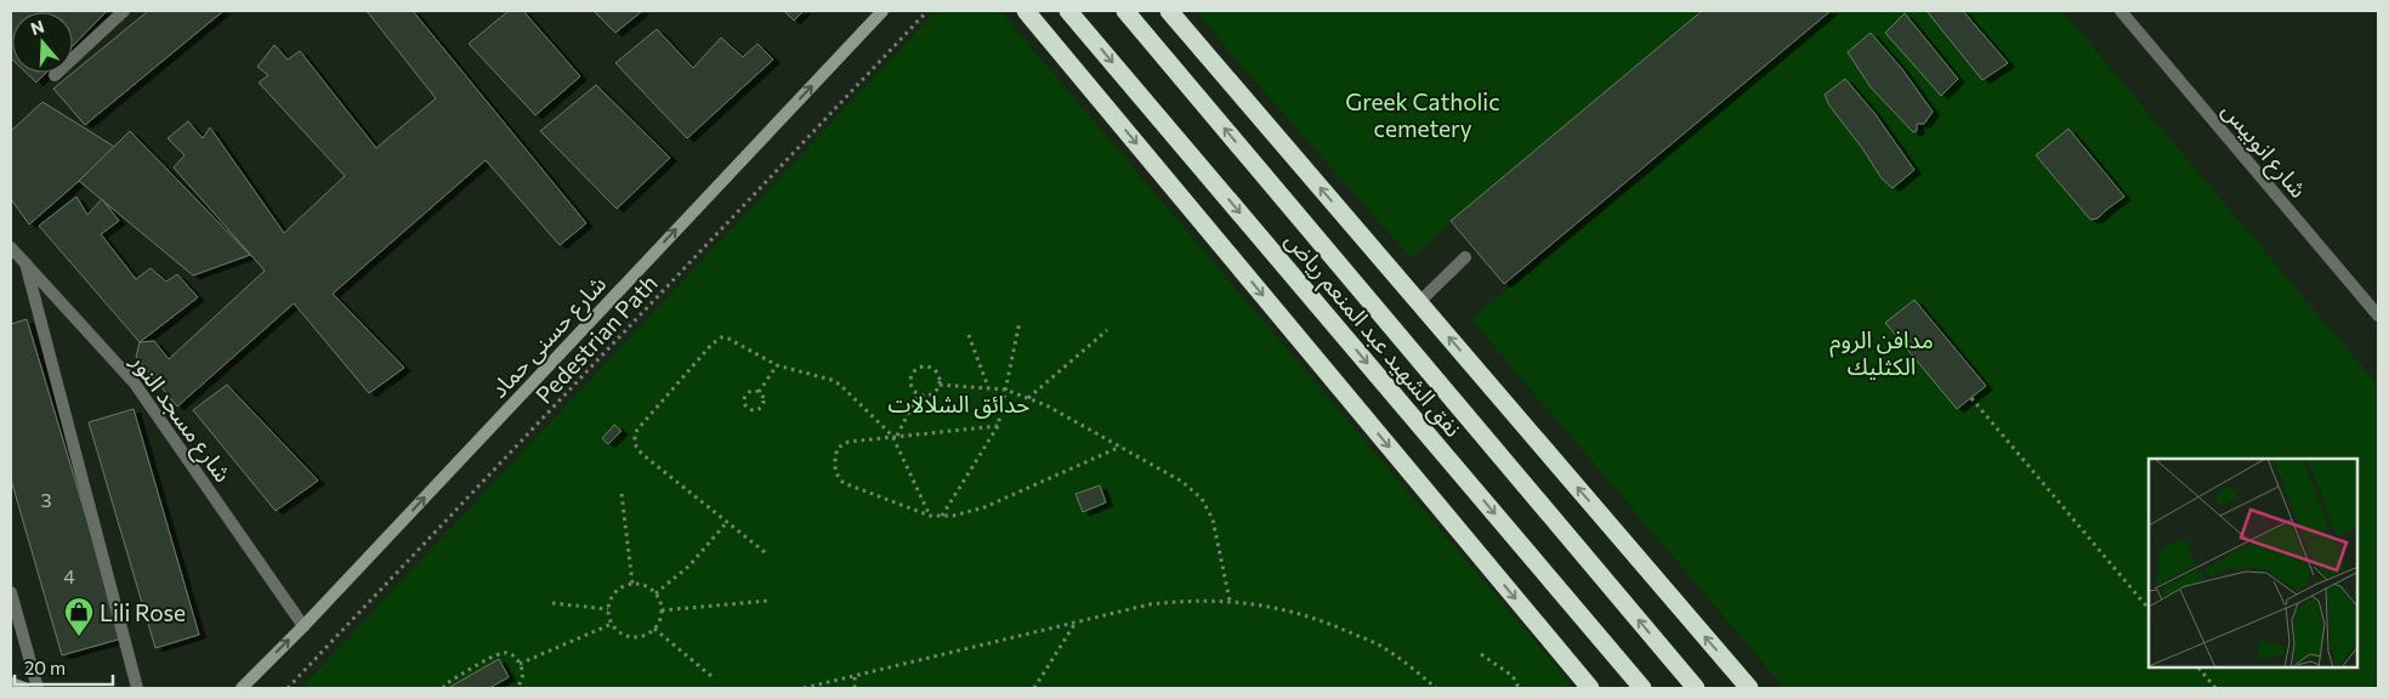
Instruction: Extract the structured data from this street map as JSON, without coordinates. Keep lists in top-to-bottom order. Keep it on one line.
{"streets":{"highway":["نفق الشهيد عبد المنعم رياض"],"main road":["شارع حسنى حماد"],"street":["شارع انوبيس","شارع مسجد النور"],"path":["Pedestrian Path"]},"crossings":[["شارع حسنى حماد","شارع مسجد النور"]],"one_way":["شارع حسنى حماد"],"parks":["Greek Catholic cemetery","مدافن الروم الكثليك","حدائق الشلالات"],"places":{"shop":["Lili Rose"]},"house_numbers":["3","4"],"scale_bar":"20 m","north":"top"}
